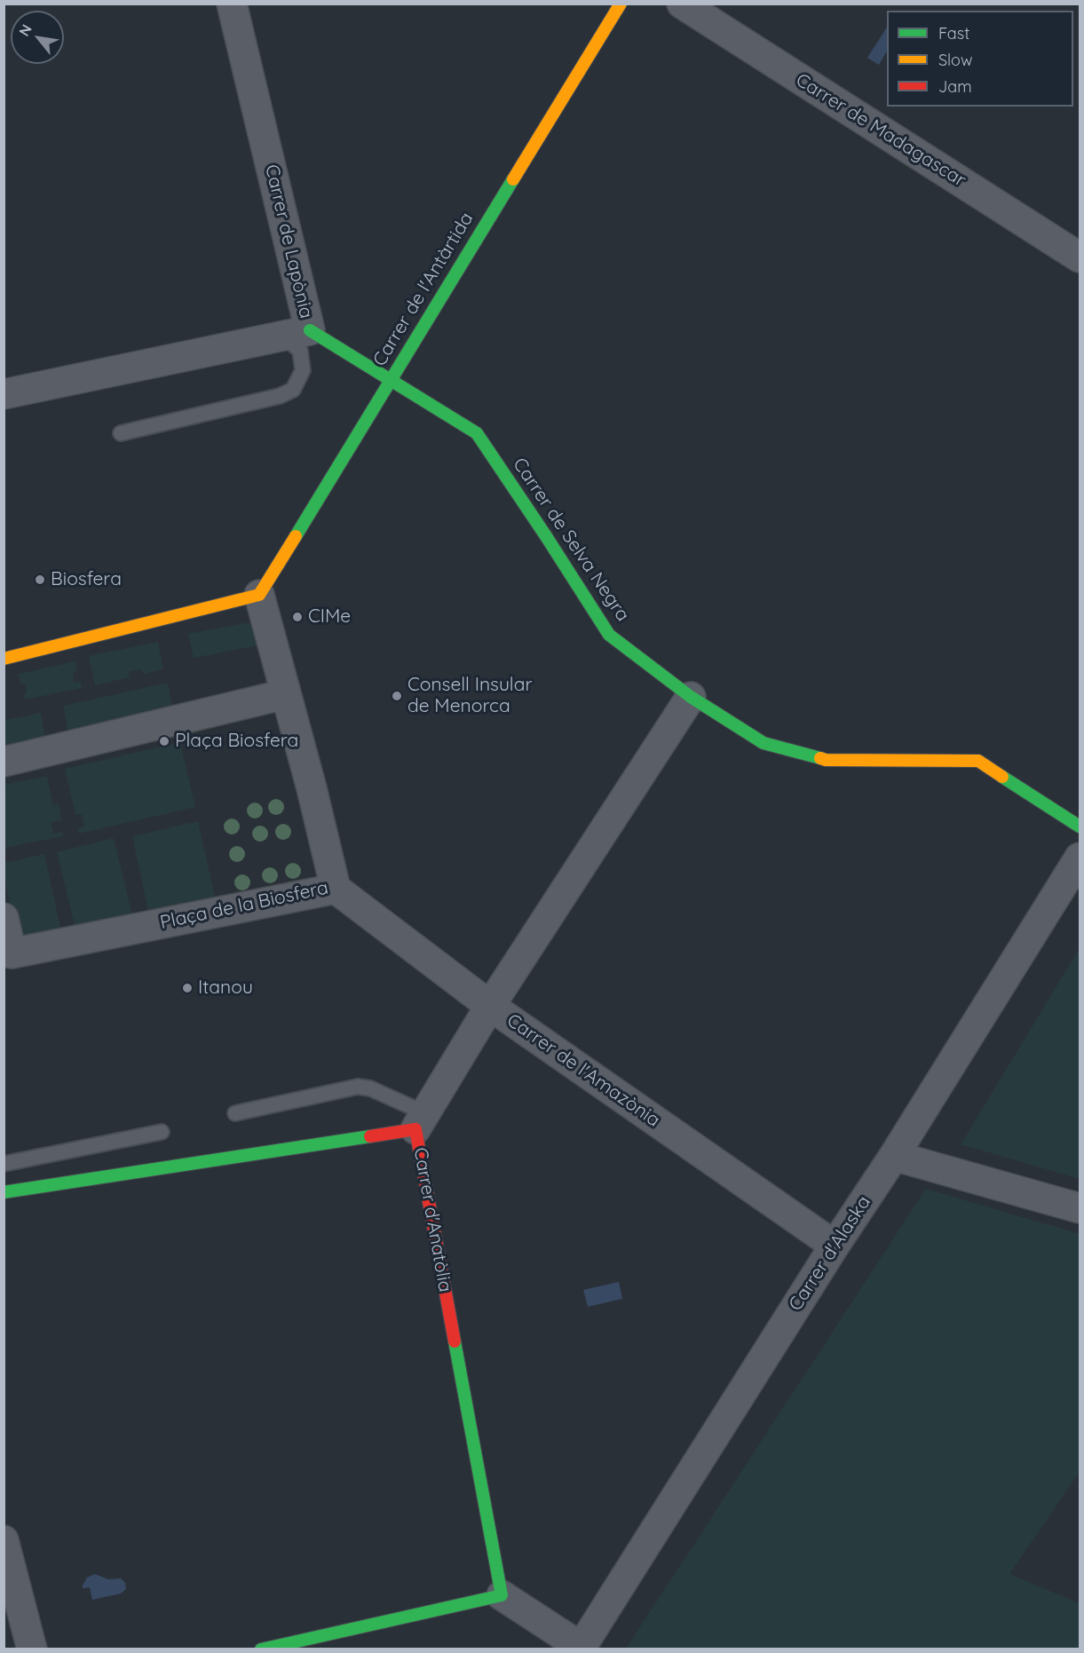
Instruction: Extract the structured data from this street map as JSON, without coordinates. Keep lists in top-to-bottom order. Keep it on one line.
{"streets":{"street":["Carrer de Madagascar","Carrer de Lapònia","Carrer de l'Antàrtida","Carrer de Selva Negra","Plaça de la Biosfera","Carrer de l'Amazònia","Carrer d'Anatòlia","Carrer d'Alaska"]},"crossings":[["Carrer de Lapònia","Carrer de Selva Negra"],["Carrer de l'Antàrtida","Carrer de Selva Negra"],["Carrer de l'Antàrtida","Plaça de la Biosfera"],["Plaça de la Biosfera","Carrer de l'Amazònia"],["Carrer de l'Amazònia","Carrer d'Alaska"]],"places":["Biosfera","CIMe","Consell Insular de Menorca","Plaça Biosfera","Itanou"],"legend":["Fast","Slow","Jam"],"north":"top left"}
